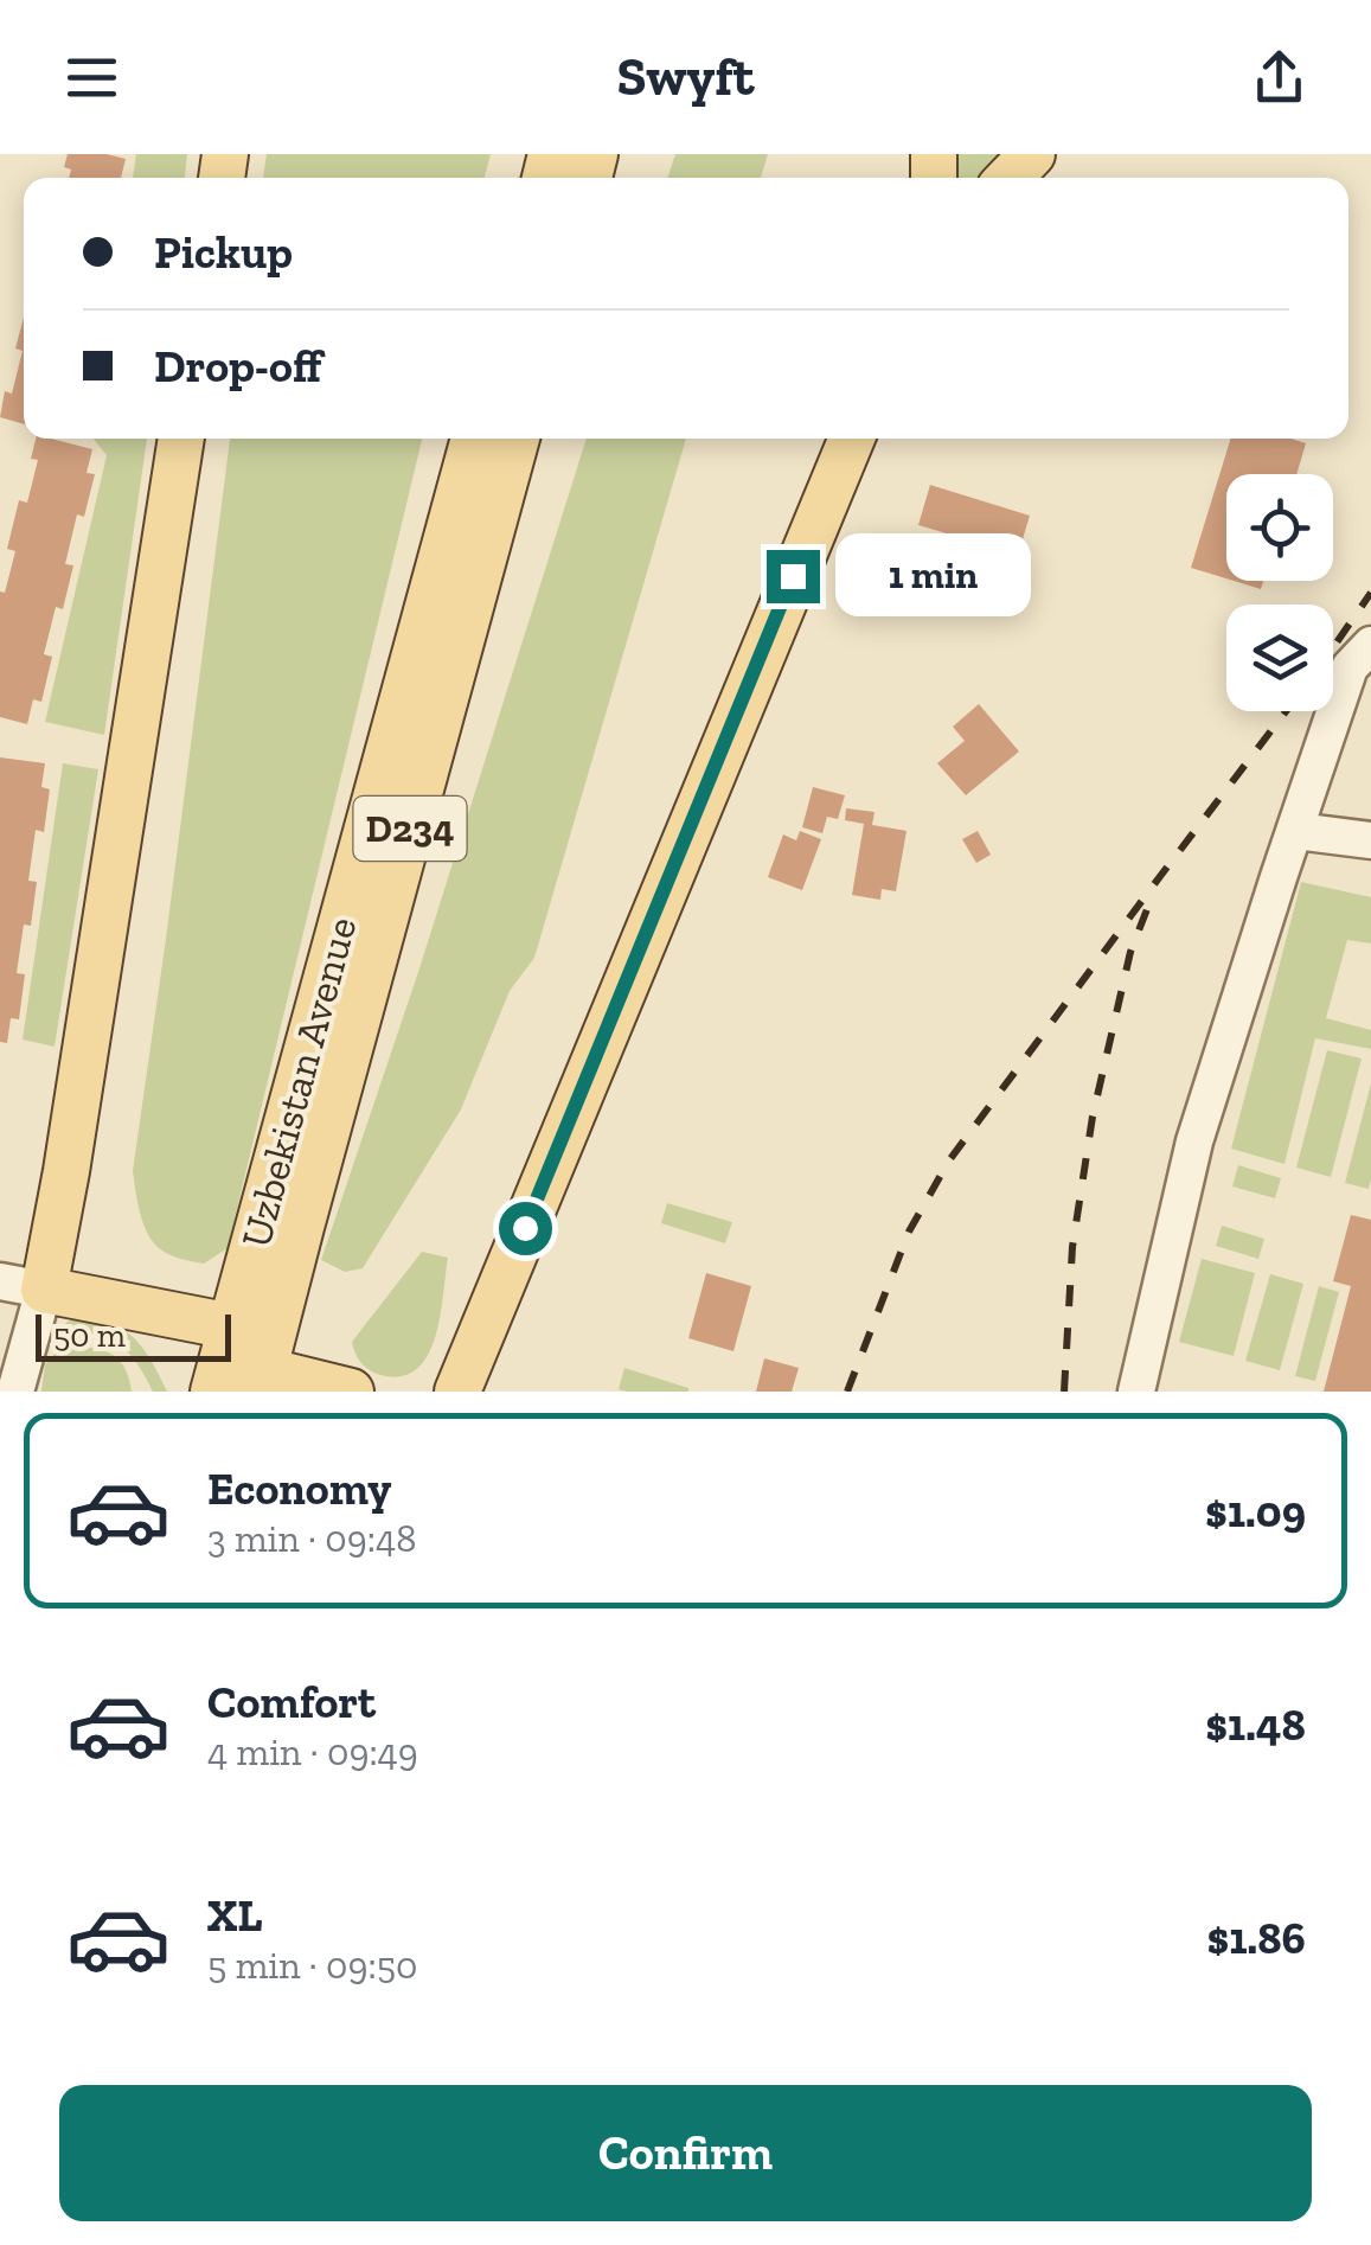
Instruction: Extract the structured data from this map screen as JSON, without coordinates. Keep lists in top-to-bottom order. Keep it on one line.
{"streets":{"main road":["D234","Uzbekistan Avenue"]},"scale_bar":"50 m","page":{"header":"Swyft","banner":["Pickup","Drop-off"],"bubble":"1 min","scale":"50 m","list":[{"name":"Economy","note":"3 min · 09:48","value":"$1.09"},{"name":"Comfort","note":"4 min · 09:49","value":"$1.48"},{"name":"XL","note":"5 min · 09:50","value":"$1.86"}],"buttons":"Confirm"}}
